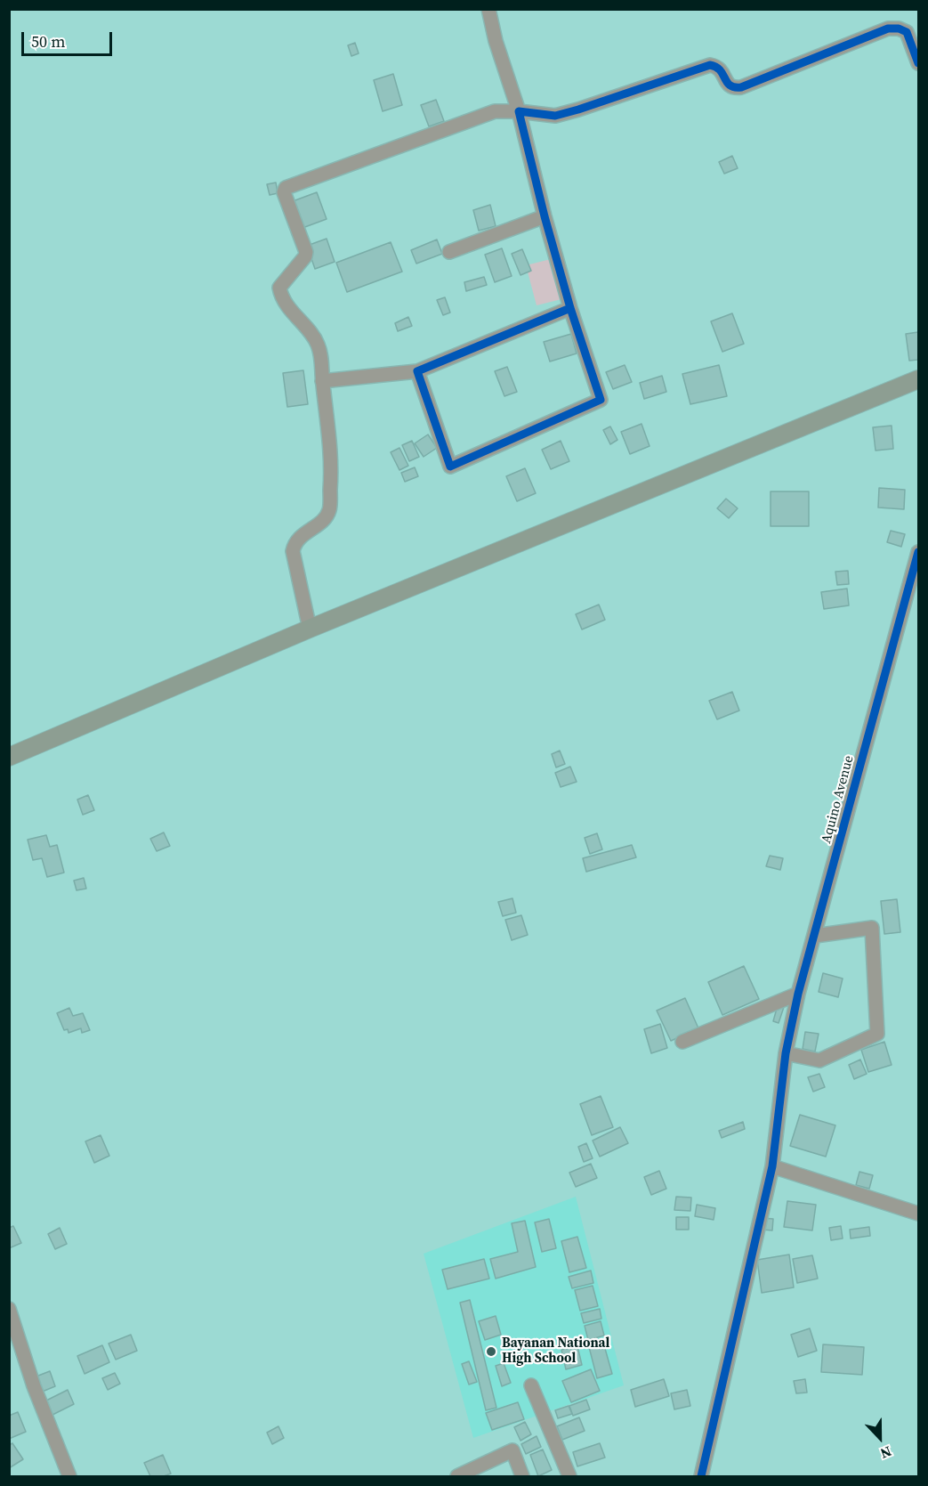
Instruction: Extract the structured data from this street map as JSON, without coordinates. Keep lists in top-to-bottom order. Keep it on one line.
{"streets":{"street":["Aquino Avenue"]},"places":["Bayanan National High School"],"scale_bar":"50 m","north":"bottom"}
